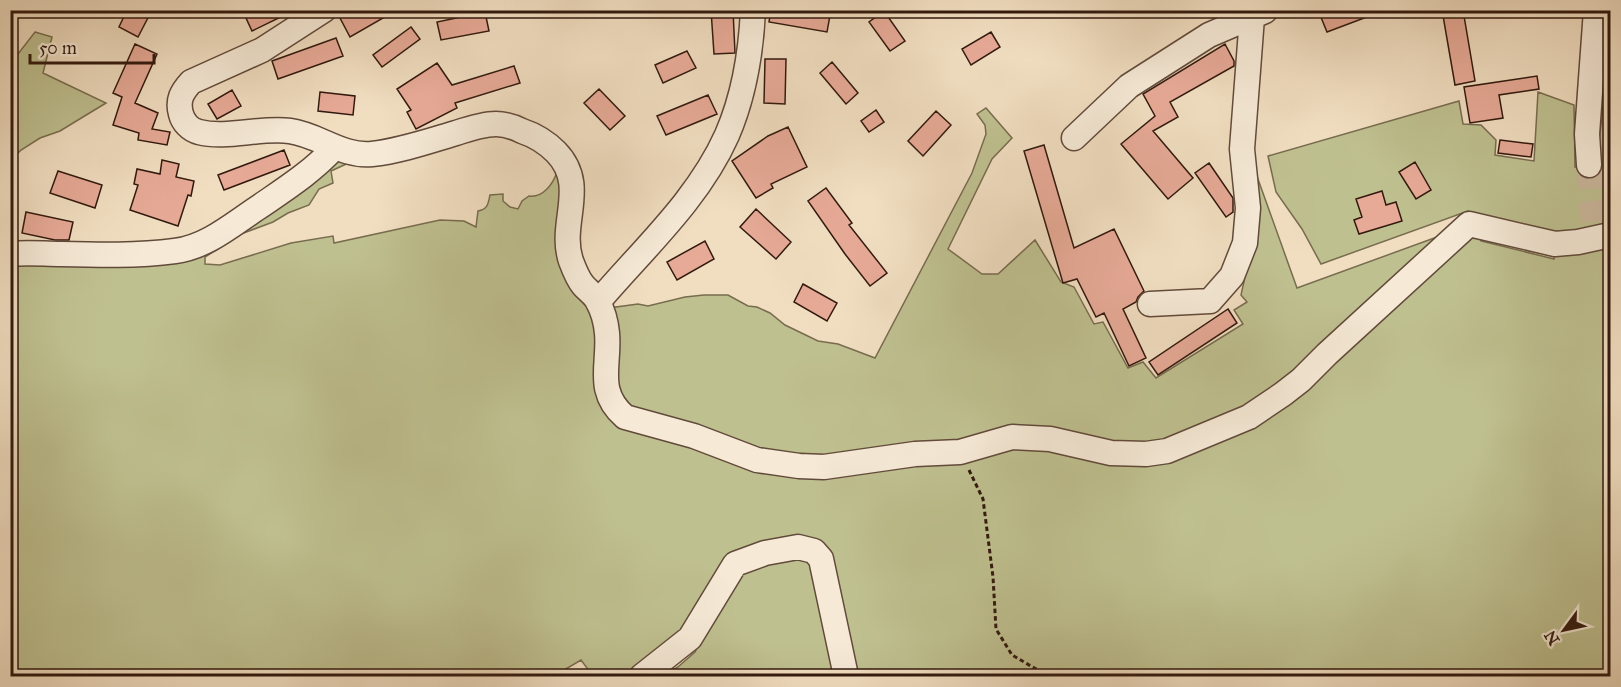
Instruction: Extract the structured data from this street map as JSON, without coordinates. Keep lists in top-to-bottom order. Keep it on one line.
{"scale_bar":"50 m","north":"bottom left"}
